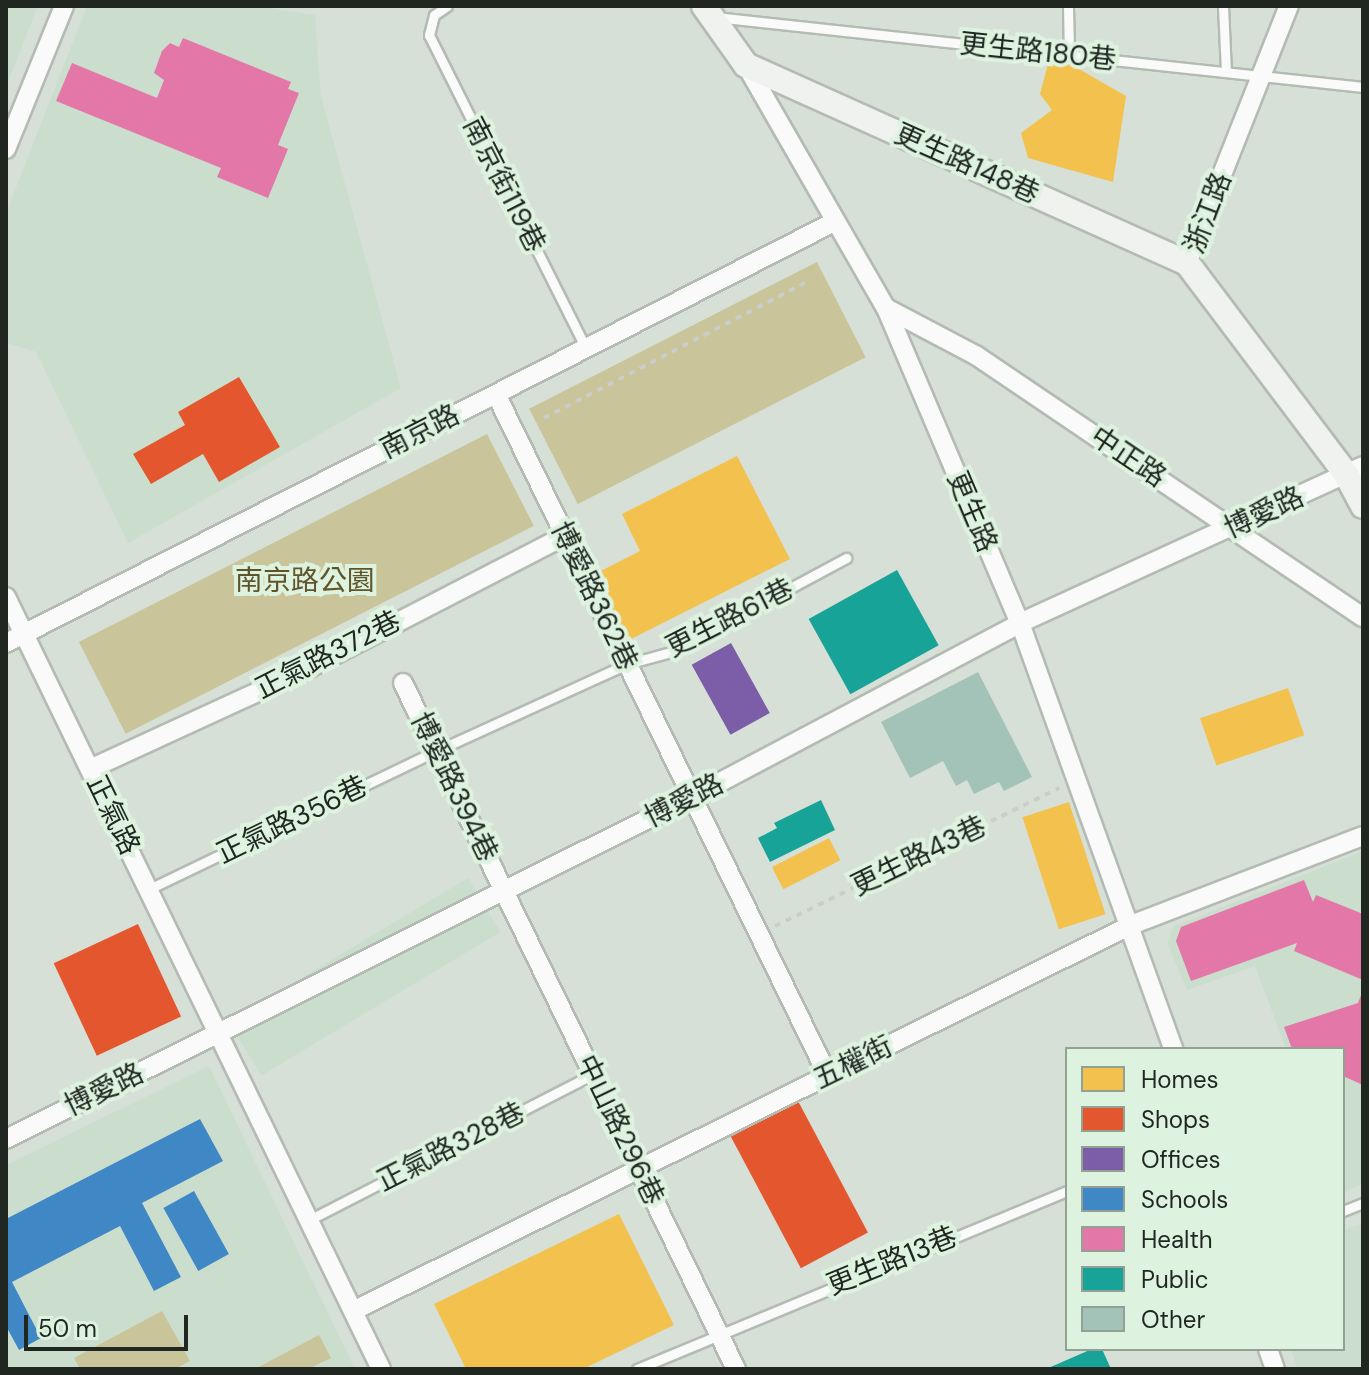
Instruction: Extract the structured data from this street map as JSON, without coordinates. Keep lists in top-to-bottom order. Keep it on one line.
{"streets":{"street":["更生路148巷","浙江路","南京路","中正路","更生路","博愛路","博愛路362巷","正氣路372巷","博愛路394巷","正氣路","五權街","中山路296巷"],"lane":["更生路180巷","南京街119巷","更生路61巷","正氣路356巷","正氣路328巷","更生路13巷"],"path":["更生路43巷"]},"crossings":[["更生路180巷","浙江路"],["更生路180巷","更生路"],["更生路148巷","浙江路"],["更生路148巷","更生路"],["南京街119巷","南京路"],["浙江路","博愛路"],["南京路","更生路"],["南京路","博愛路362巷"],["南京路","正氣路"],["中正路","更生路"],["中正路","博愛路"],["更生路","博愛路"],["更生路","更生路43巷"],["更生路","五權街"],["博愛路","博愛路362巷"],["博愛路","博愛路394巷"],["博愛路","正氣路"],["博愛路","中山路296巷"],["博愛路362巷","更生路61巷"],["博愛路362巷","正氣路372巷"],["博愛路362巷","更生路43巷"],["博愛路362巷","五權街"],["更生路61巷","博愛路394巷"],["更生路61巷","正氣路356巷"],["正氣路372巷","正氣路"],["博愛路394巷","正氣路356巷"],["博愛路394巷","中山路296巷"],["正氣路","正氣路356巷"],["正氣路","五權街"],["正氣路","正氣路328巷"],["五權街","中山路296巷"],["中山路296巷","正氣路328巷"],["中山路296巷","更生路13巷"]],"parks":["南京路公園"],"legend":["Homes","Shops","Offices","Schools","Health","Public","Other"],"scale_bar":"50 m"}
